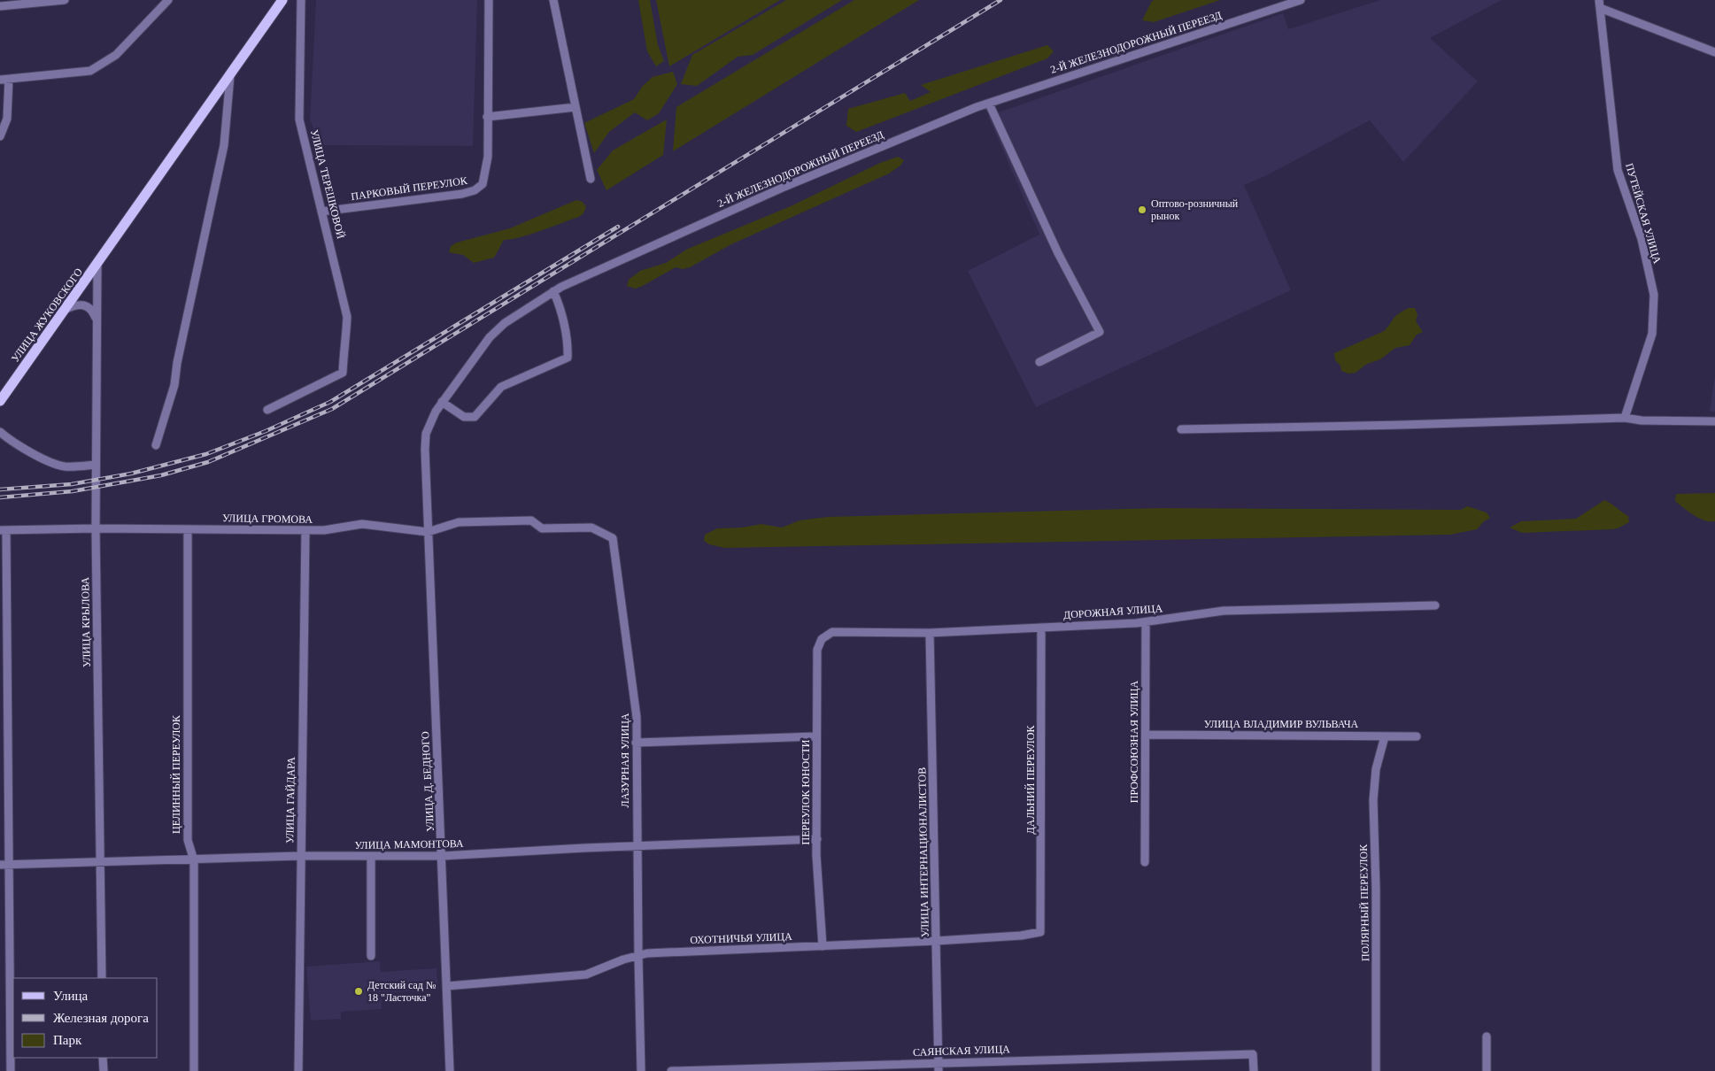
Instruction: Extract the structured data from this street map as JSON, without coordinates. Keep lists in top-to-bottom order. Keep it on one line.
{"streets":{"main road":["УЛИЦА ЖУКОВСКОГО"],"street":["2-Й ЖЕЛЕЗНОДОРОЖНЫЙ ПЕРЕЕЗД","УЛИЦА ТЕРЕШКОВОЙ","ПАРКОВЫЙ ПЕРЕУЛОК","ПУТЕЙСКАЯ УЛИЦА","УЛИЦА ГРОМОВА","ДОРОЖНАЯ УЛИЦА","УЛИЦА КРЫЛОВА","УЛИЦА ВЛАДИМИР ВУЛЬВАЧА","ПРОФСОЮЗНАЯ УЛИЦА","ЛАЗУРНАЯ УЛИЦА","ЦЕЛИННЫЙ ПЕРЕУЛОК","ДАЛЬНИЙ ПЕРЕУЛОК","УЛИЦА Д. БЕДНОГО","ПЕРЕУЛОК ЮНОСТИ","УЛИЦА ГАЙДАРА","УЛИЦА МАМОНТОВА","УЛИЦА ИНТЕРНАЦИОНАЛИСТОВ","ПОЛЯРНЫЙ ПЕРЕУЛОК","ОХОТНИЧЬЯ УЛИЦА","САЯНСКАЯ УЛИЦА"]},"crossings":[["2-Й ЖЕЛЕЗНОДОРОЖНЫЙ ПЕРЕЕЗД","УЛИЦА Д. БЕДНОГО"],["УЛИЦА ТЕРЕШКОВОЙ","ПАРКОВЫЙ ПЕРЕУЛОК"],["УЛИЦА ЖУКОВСКОГО","УЛИЦА КРЫЛОВА"],["УЛИЦА ГРОМОВА","УЛИЦА КРЫЛОВА"],["УЛИЦА ГРОМОВА","ЛАЗУРНАЯ УЛИЦА"],["УЛИЦА ГРОМОВА","ЦЕЛИННЫЙ ПЕРЕУЛОК"],["УЛИЦА ГРОМОВА","УЛИЦА Д. БЕДНОГО"],["УЛИЦА ГРОМОВА","УЛИЦА ГАЙДАРА"],["ДОРОЖНАЯ УЛИЦА","ПРОФСОЮЗНАЯ УЛИЦА"],["ДОРОЖНАЯ УЛИЦА","ДАЛЬНИЙ ПЕРЕУЛОК"],["ДОРОЖНАЯ УЛИЦА","ПЕРЕУЛОК ЮНОСТИ"],["ДОРОЖНАЯ УЛИЦА","УЛИЦА ИНТЕРНАЦИОНАЛИСТОВ"],["УЛИЦА КРЫЛОВА","УЛИЦА МАМОНТОВА"],["УЛИЦА ВЛАДИМИР ВУЛЬВАЧА","ПРОФСОЮЗНАЯ УЛИЦА"],["УЛИЦА ВЛАДИМИР ВУЛЬВАЧА","ПОЛЯРНЫЙ ПЕРЕУЛОК"],["ЛАЗУРНАЯ УЛИЦА","УЛИЦА МАМОНТОВА"],["ЛАЗУРНАЯ УЛИЦА","ОХОТНИЧЬЯ УЛИЦА"],["ЦЕЛИННЫЙ ПЕРЕУЛОК","УЛИЦА МАМОНТОВА"],["ДАЛЬНИЙ ПЕРЕУЛОК","ОХОТНИЧЬЯ УЛИЦА"],["УЛИЦА Д. БЕДНОГО","УЛИЦА МАМОНТОВА"],["УЛИЦА Д. БЕДНОГО","ОХОТНИЧЬЯ УЛИЦА"],["ПЕРЕУЛОК ЮНОСТИ","УЛИЦА МАМОНТОВА"],["ПЕРЕУЛОК ЮНОСТИ","ОХОТНИЧЬЯ УЛИЦА"],["УЛИЦА ГАЙДАРА","УЛИЦА МАМОНТОВА"],["УЛИЦА ИНТЕРНАЦИОНАЛИСТОВ","ОХОТНИЧЬЯ УЛИЦА"],["УЛИЦА ИНТЕРНАЦИОНАЛИСТОВ","САЯНСКАЯ УЛИЦА"]],"places":["Оптово-розничный рынок","Детский сад № 18 \"Ласточка\""],"legend":["Улица","Железная дорога","Парк"]}
